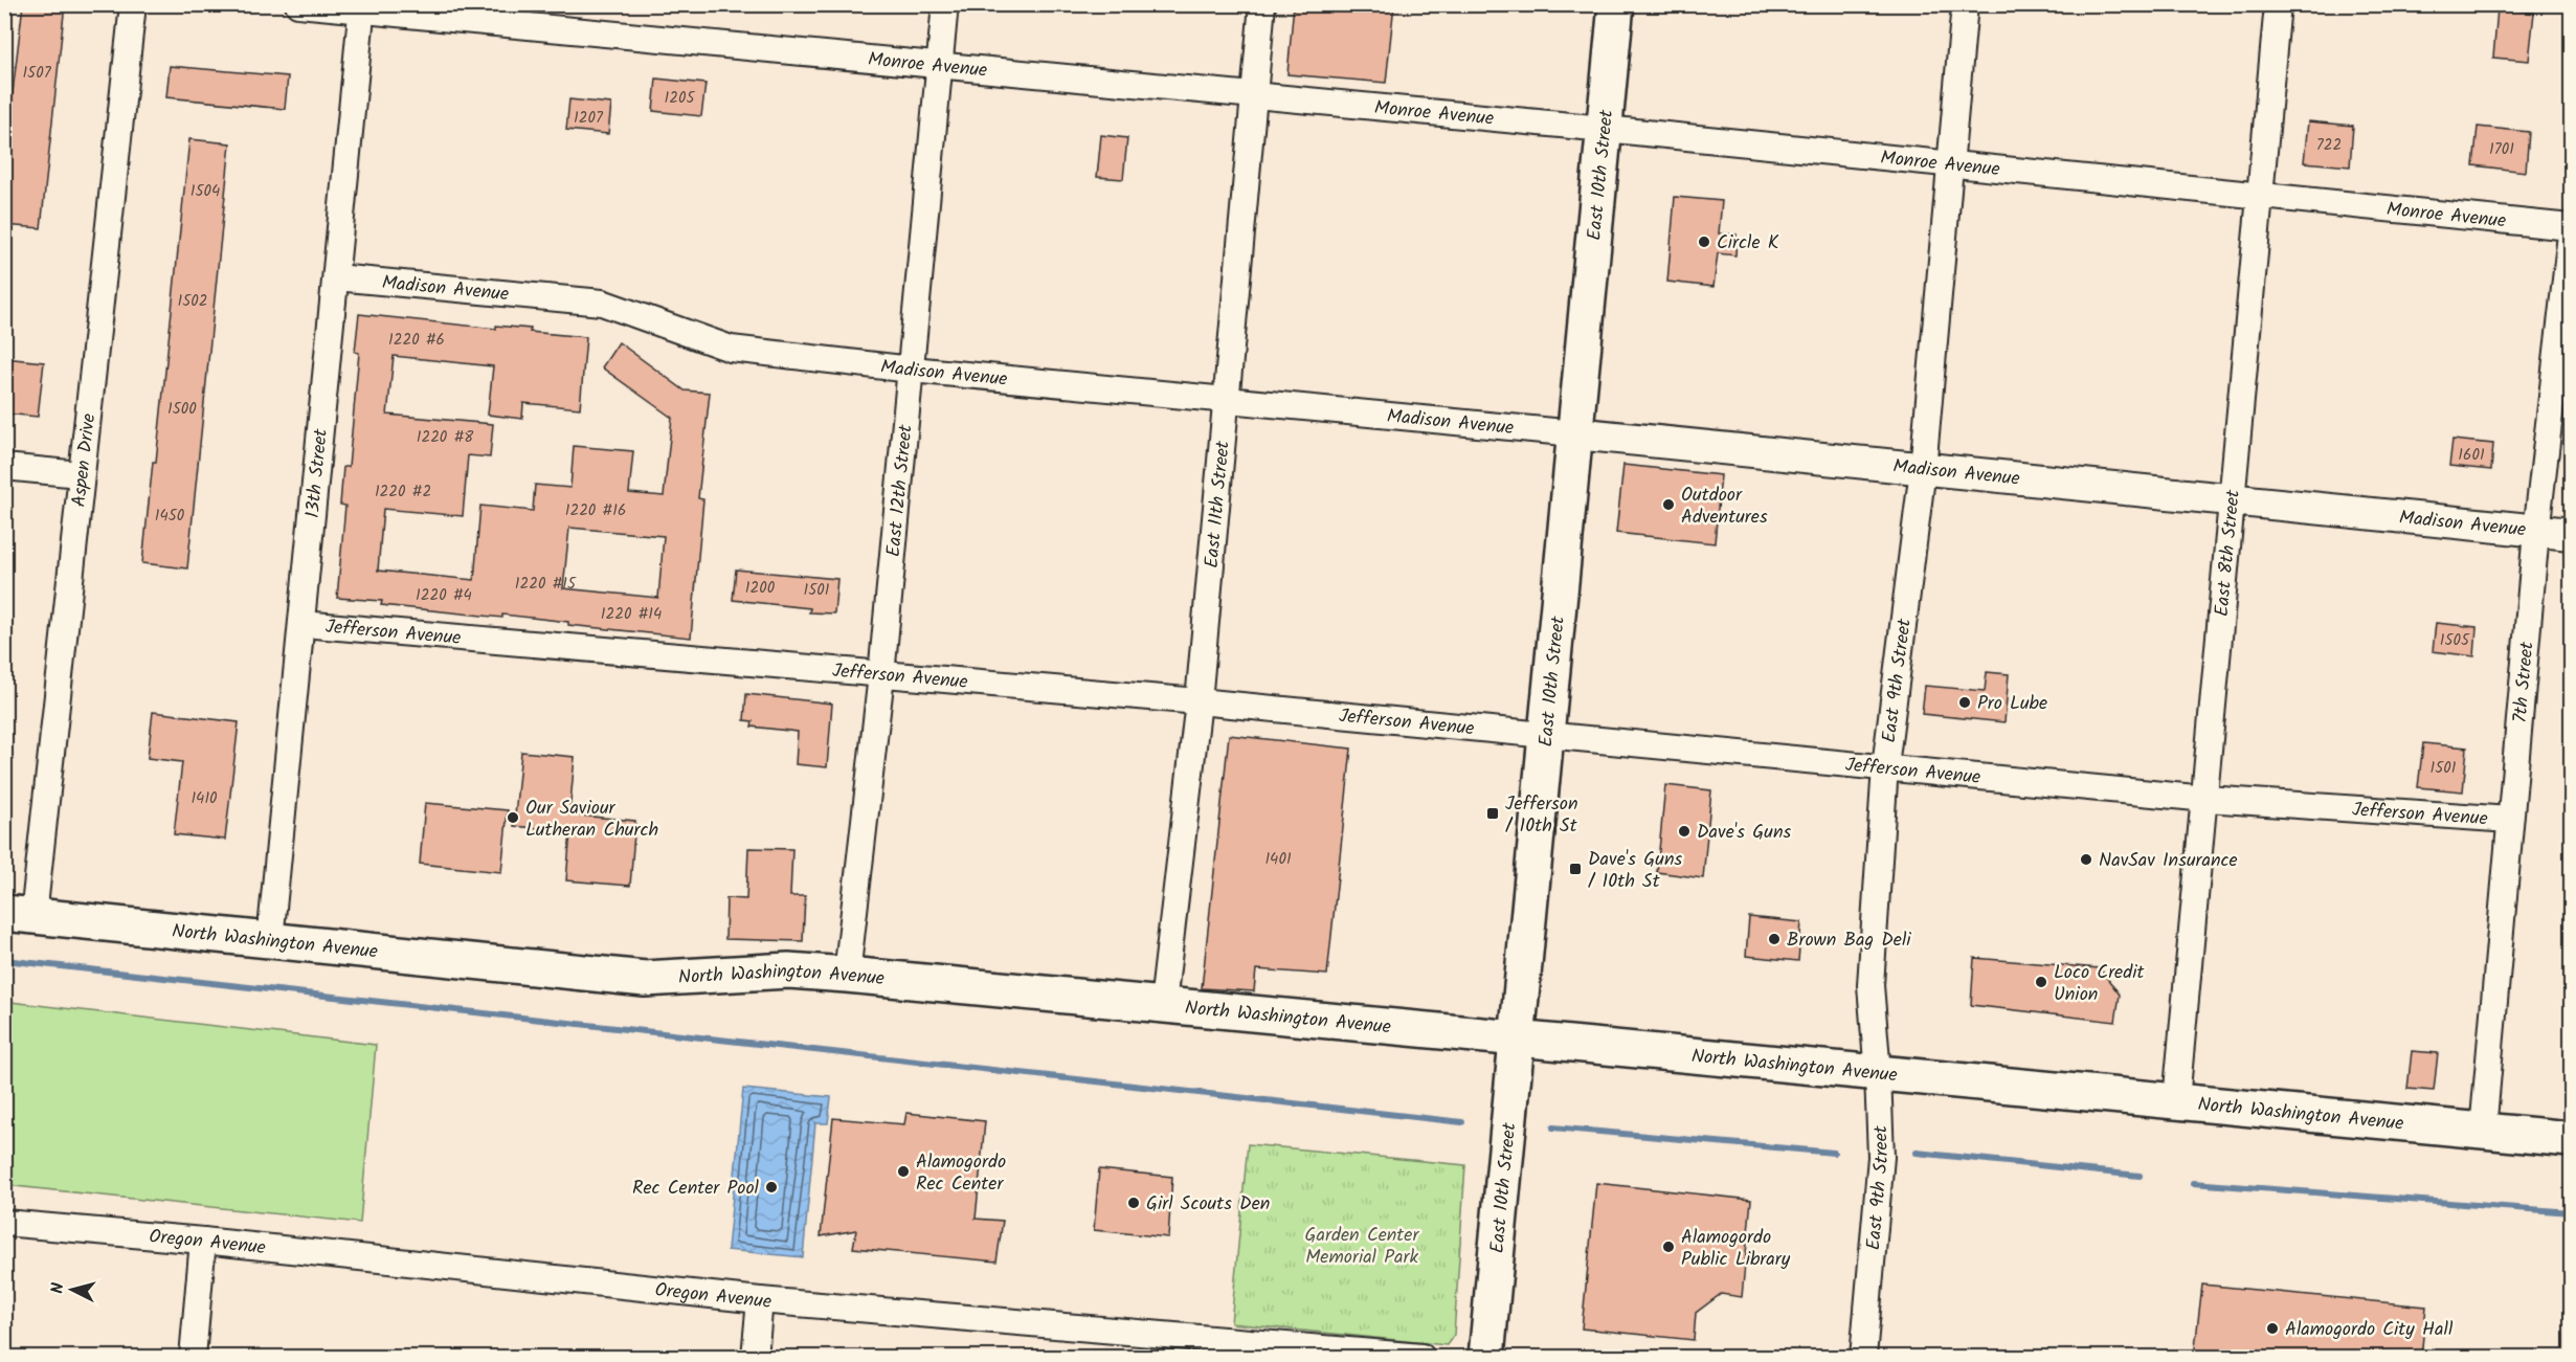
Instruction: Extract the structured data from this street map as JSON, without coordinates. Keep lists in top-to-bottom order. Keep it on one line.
{"streets":{"main road":["East 10th Street","North Washington Avenue"],"street":["Monroe Avenue","Madison Avenue","Aspen Drive","13th Street","East 12th Street","East 11th Street","East 8th Street","Jefferson Avenue","East 9th Street","7th Street","Oregon Avenue"]},"crossings":[["Monroe Avenue","East 10th Street"],["Monroe Avenue","13th Street"],["Monroe Avenue","East 12th Street"],["Monroe Avenue","East 11th Street"],["Monroe Avenue","East 8th Street"],["Monroe Avenue","East 9th Street"],["East 10th Street","Madison Avenue"],["East 10th Street","Jefferson Avenue"],["East 10th Street","North Washington Avenue"],["Madison Avenue","13th Street"],["Madison Avenue","East 12th Street"],["Madison Avenue","East 11th Street"],["Madison Avenue","East 8th Street"],["Madison Avenue","East 9th Street"],["Madison Avenue","7th Street"],["Aspen Drive","North Washington Avenue"],["13th Street","Jefferson Avenue"],["13th Street","North Washington Avenue"],["East 12th Street","Jefferson Avenue"],["East 12th Street","North Washington Avenue"],["East 11th Street","Jefferson Avenue"],["East 11th Street","North Washington Avenue"],["East 8th Street","Jefferson Avenue"],["East 8th Street","North Washington Avenue"],["Jefferson Avenue","East 9th Street"],["Jefferson Avenue","7th Street"],["East 9th Street","North Washington Avenue"],["7th Street","North Washington Avenue"]],"parks":["Garden Center Memorial Park"],"places":{"other":["Circle K","Outdoor Adventures","Pro Lube","Our Saviour Lutheran Church","Dave's Guns","NavSav Insurance","Brown Bag Deli","Loco Credit Union","Alamogordo Rec Center","Rec Center Pool","Girl Scouts Den","Alamogordo Public Library","Alamogordo City Hall"],"transit":["Jefferson / 10th St","Dave's Guns / 10th St"]},"house_numbers":["1507","1205","1207","722","1701","1504","1502","1220 #6","1500","1220 #8","1601","1220 #2","1220 #16","1450","1220 #15","1200","1501","1220 #4","1220 #14","1505","1501","1410","1401"],"north":"left"}
